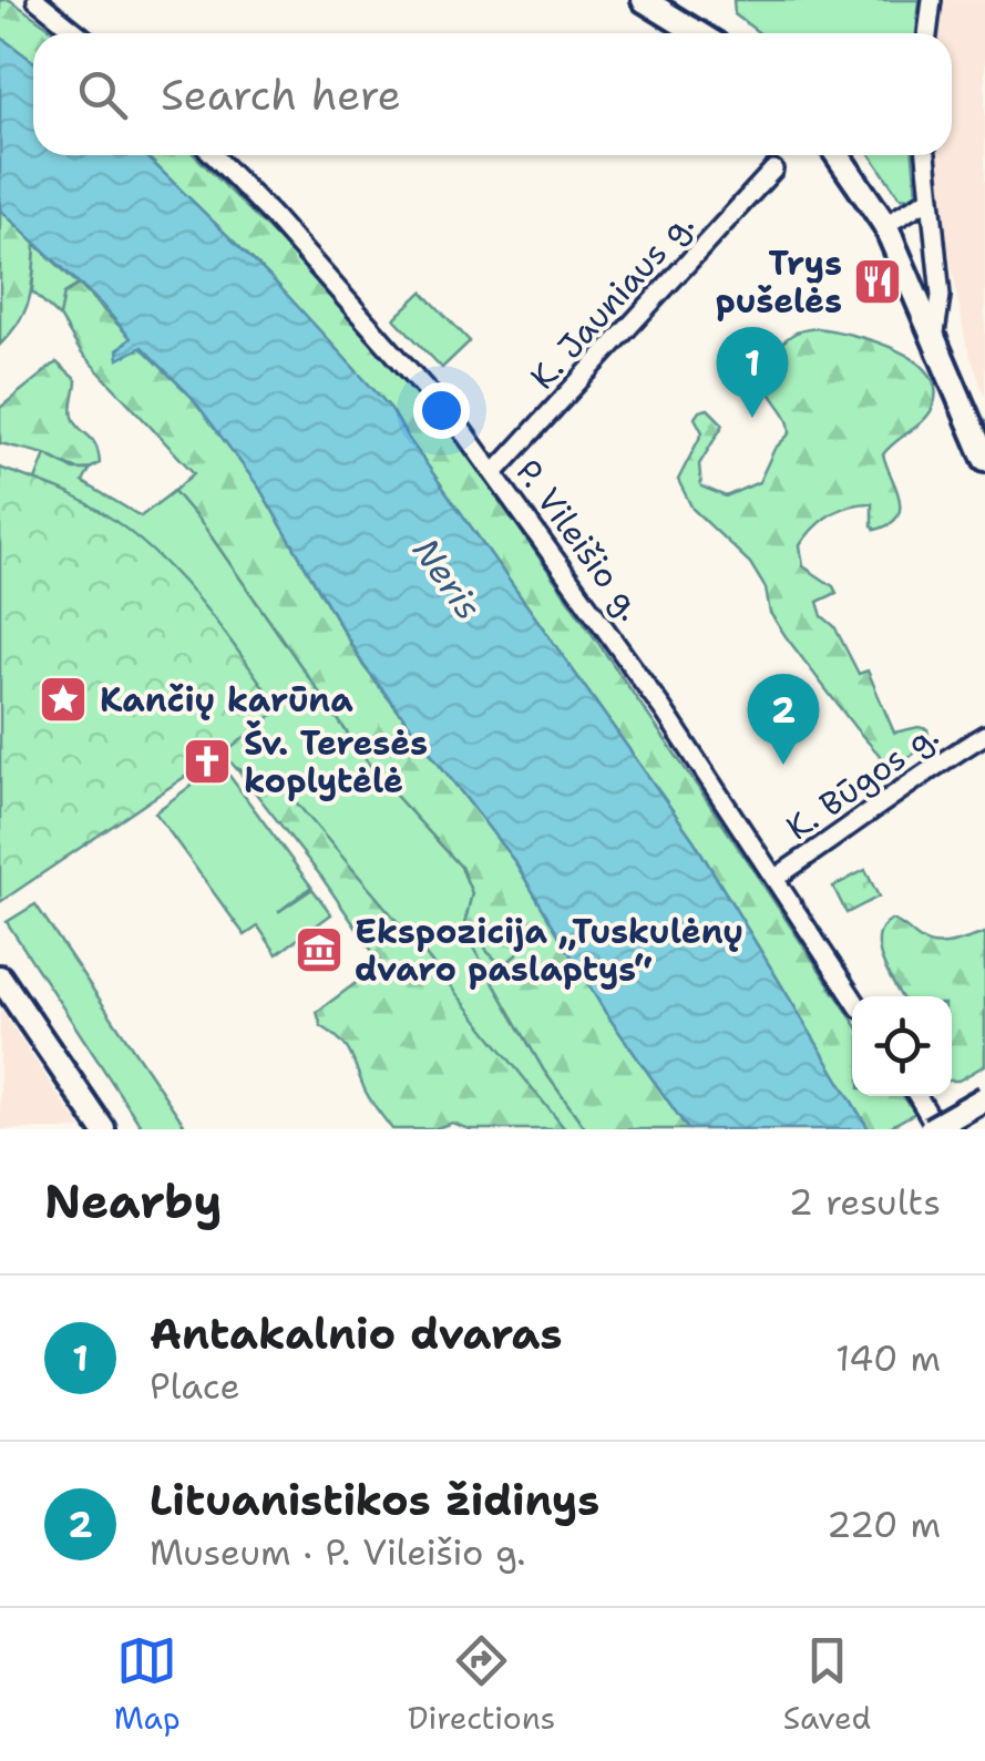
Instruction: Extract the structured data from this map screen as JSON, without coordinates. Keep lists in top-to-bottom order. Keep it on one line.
{"streets":{"street":["K. Jauniaus g.","P. Vileišio g.","K. Būgos g."]},"crossings":[["K. Jauniaus g.","P. Vileišio g."],["P. Vileišio g.","K. Būgos g."]],"water":["Neris"],"places":{"restaurant":["Trys pušelės"],"place":["Kančių karūna"],"church":["Šv. Teresės koplytėlė"],"museum":["Ekspozicija „Tuskulėnų dvaro paslaptys“"]},"page":{"search":"Search here","pins":["1","2"],"heading":["Nearby","2 results"],"list":[{"mark":"1","name":"Antakalnio dvaras","note":"Place","value":"140 m"},{"mark":"2","name":"Lituanistikos židinys","note":"Museum · P. Vileišio g.","value":"220 m"}],"nav":["Map","Directions","Saved"]}}
